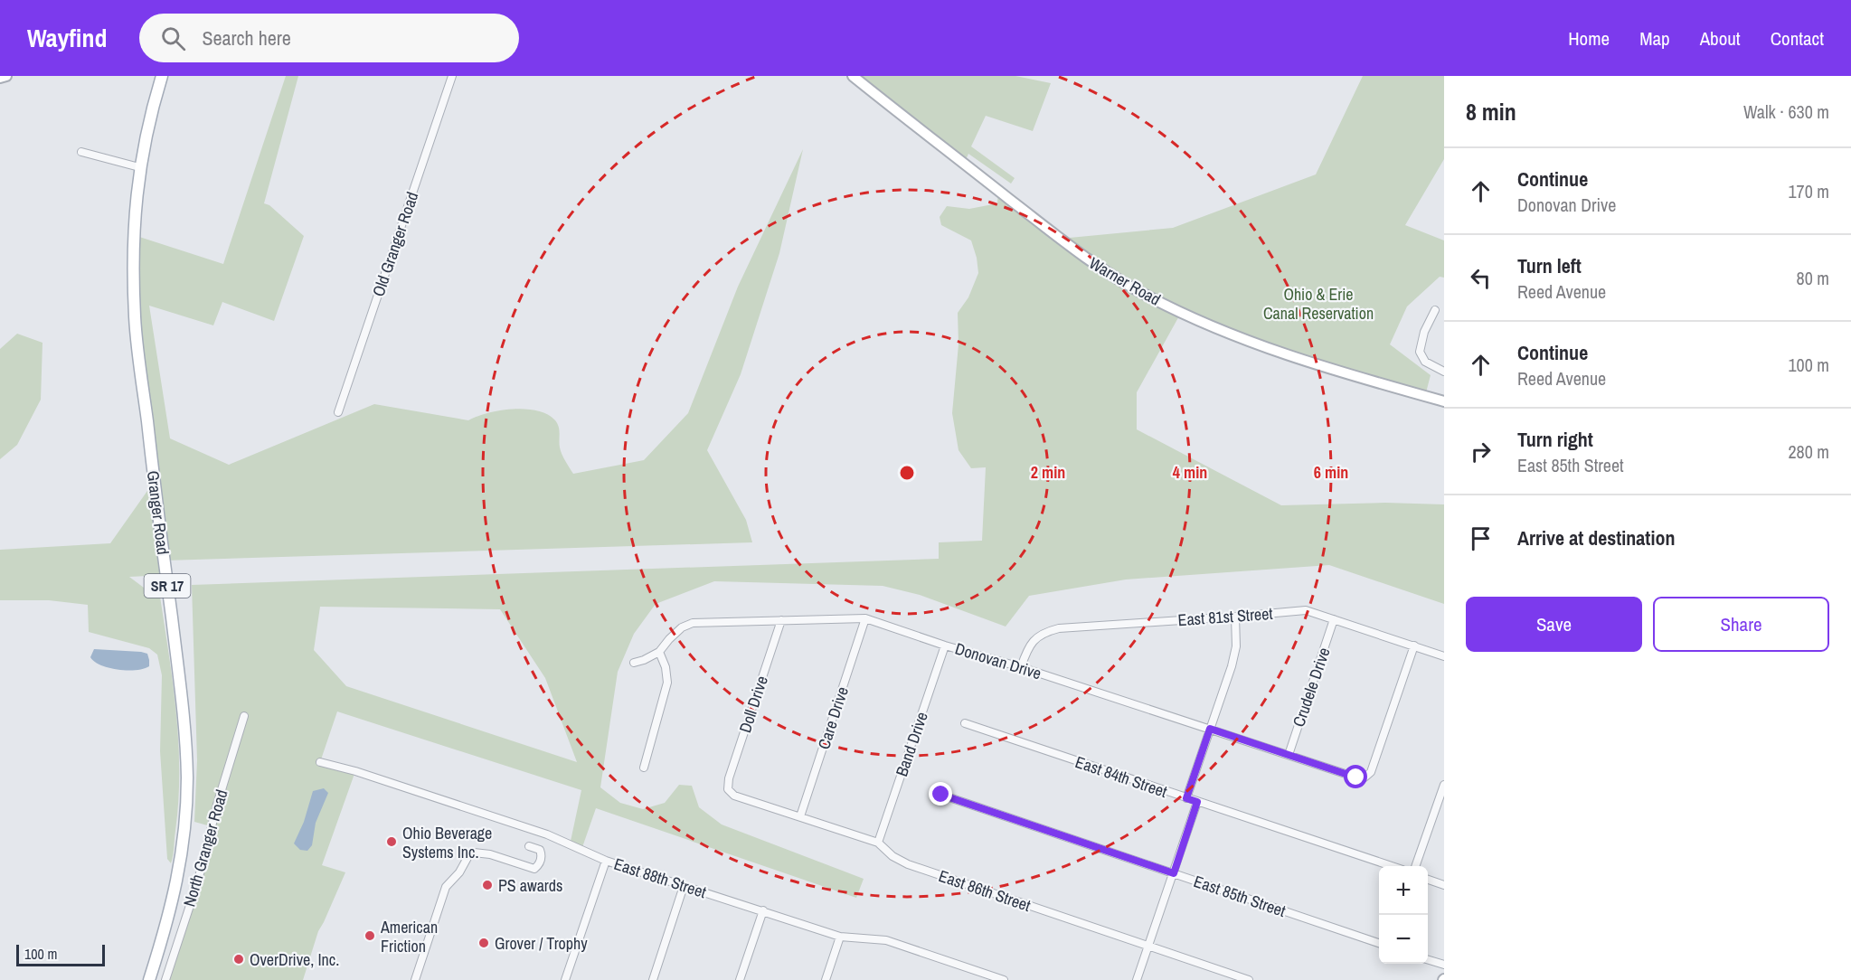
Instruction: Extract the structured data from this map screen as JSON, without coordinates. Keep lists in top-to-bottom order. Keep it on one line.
{"streets":{"main road":["Warner Road","Granger Road","SR 17"],"street":["Old Granger Road","East 81st Street","Donovan Drive","Crudele Drive","Doll Drive","Care Drive","Band Drive","East 84th Street","North Granger Road","East 88th Street","East 86th Street","East 85th Street"]},"crossings":[["East 81st Street","Donovan Drive"],["East 81st Street","Crudele Drive"],["Donovan Drive","Crudele Drive"],["Donovan Drive","Doll Drive"],["Donovan Drive","Care Drive"],["Donovan Drive","Band Drive"],["Doll Drive","East 86th Street"],["Care Drive","East 86th Street"],["Band Drive","East 86th Street"]],"parks":["Ohio & Erie Canal Reservation"],"places":["Ohio Beverage Systems Inc.","PS awards","American Friction","Grover / Trophy","OverDrive, Inc."],"scale_bar":"100 m","page":{"header":"Wayfind","search":"Search here","nav":["Home","Map","About","Contact"],"heading":["8 min","Walk · 630 m"],"list":[["Continue","Donovan Drive","170 m"],["Turn left","Reed Avenue","80 m"],["Continue","Reed Avenue","100 m"],["Turn right","East 85th Street","280 m"],"Arrive at destination"],"buttons":["Save","Share"],"map_buttons":["+","−"],"scale":"100 m"},"rings":["2 min","4 min","6 min"]}
